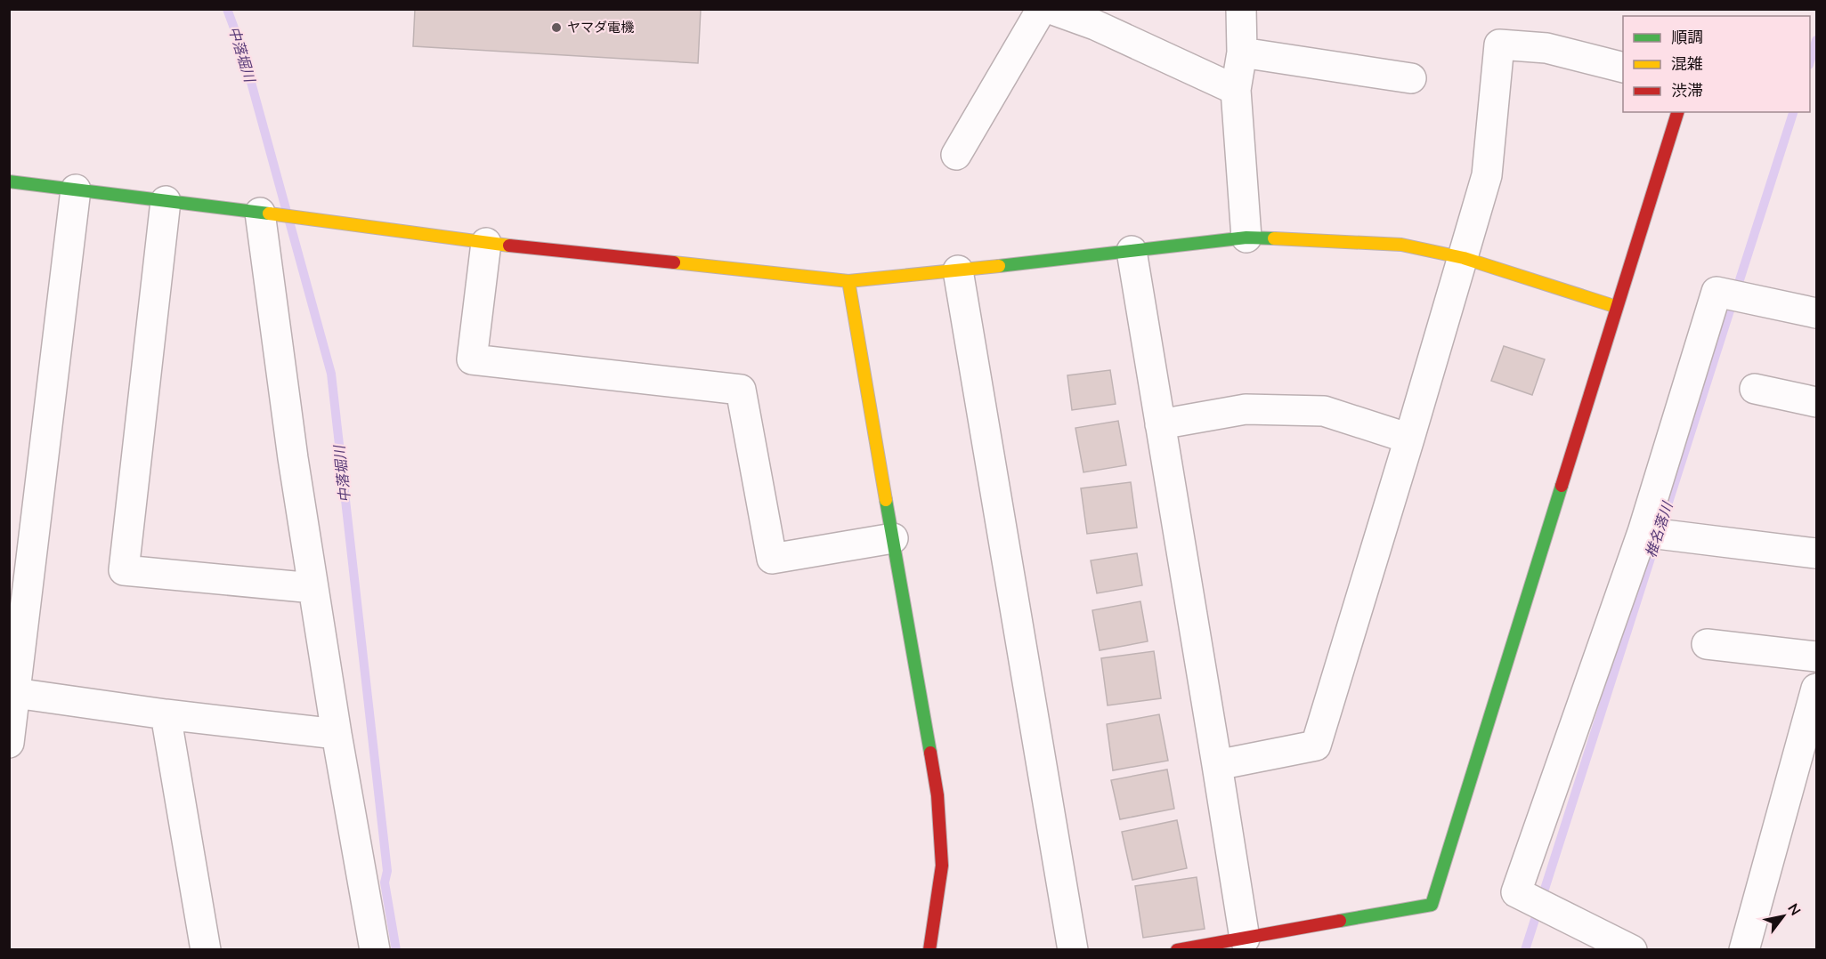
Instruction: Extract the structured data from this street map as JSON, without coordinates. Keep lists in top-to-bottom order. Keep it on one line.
{"water":["中落堀川","椎名落川"],"places":["ヤマダ電機"],"legend":["順調","混雑","渋滞"],"north":"top right"}
